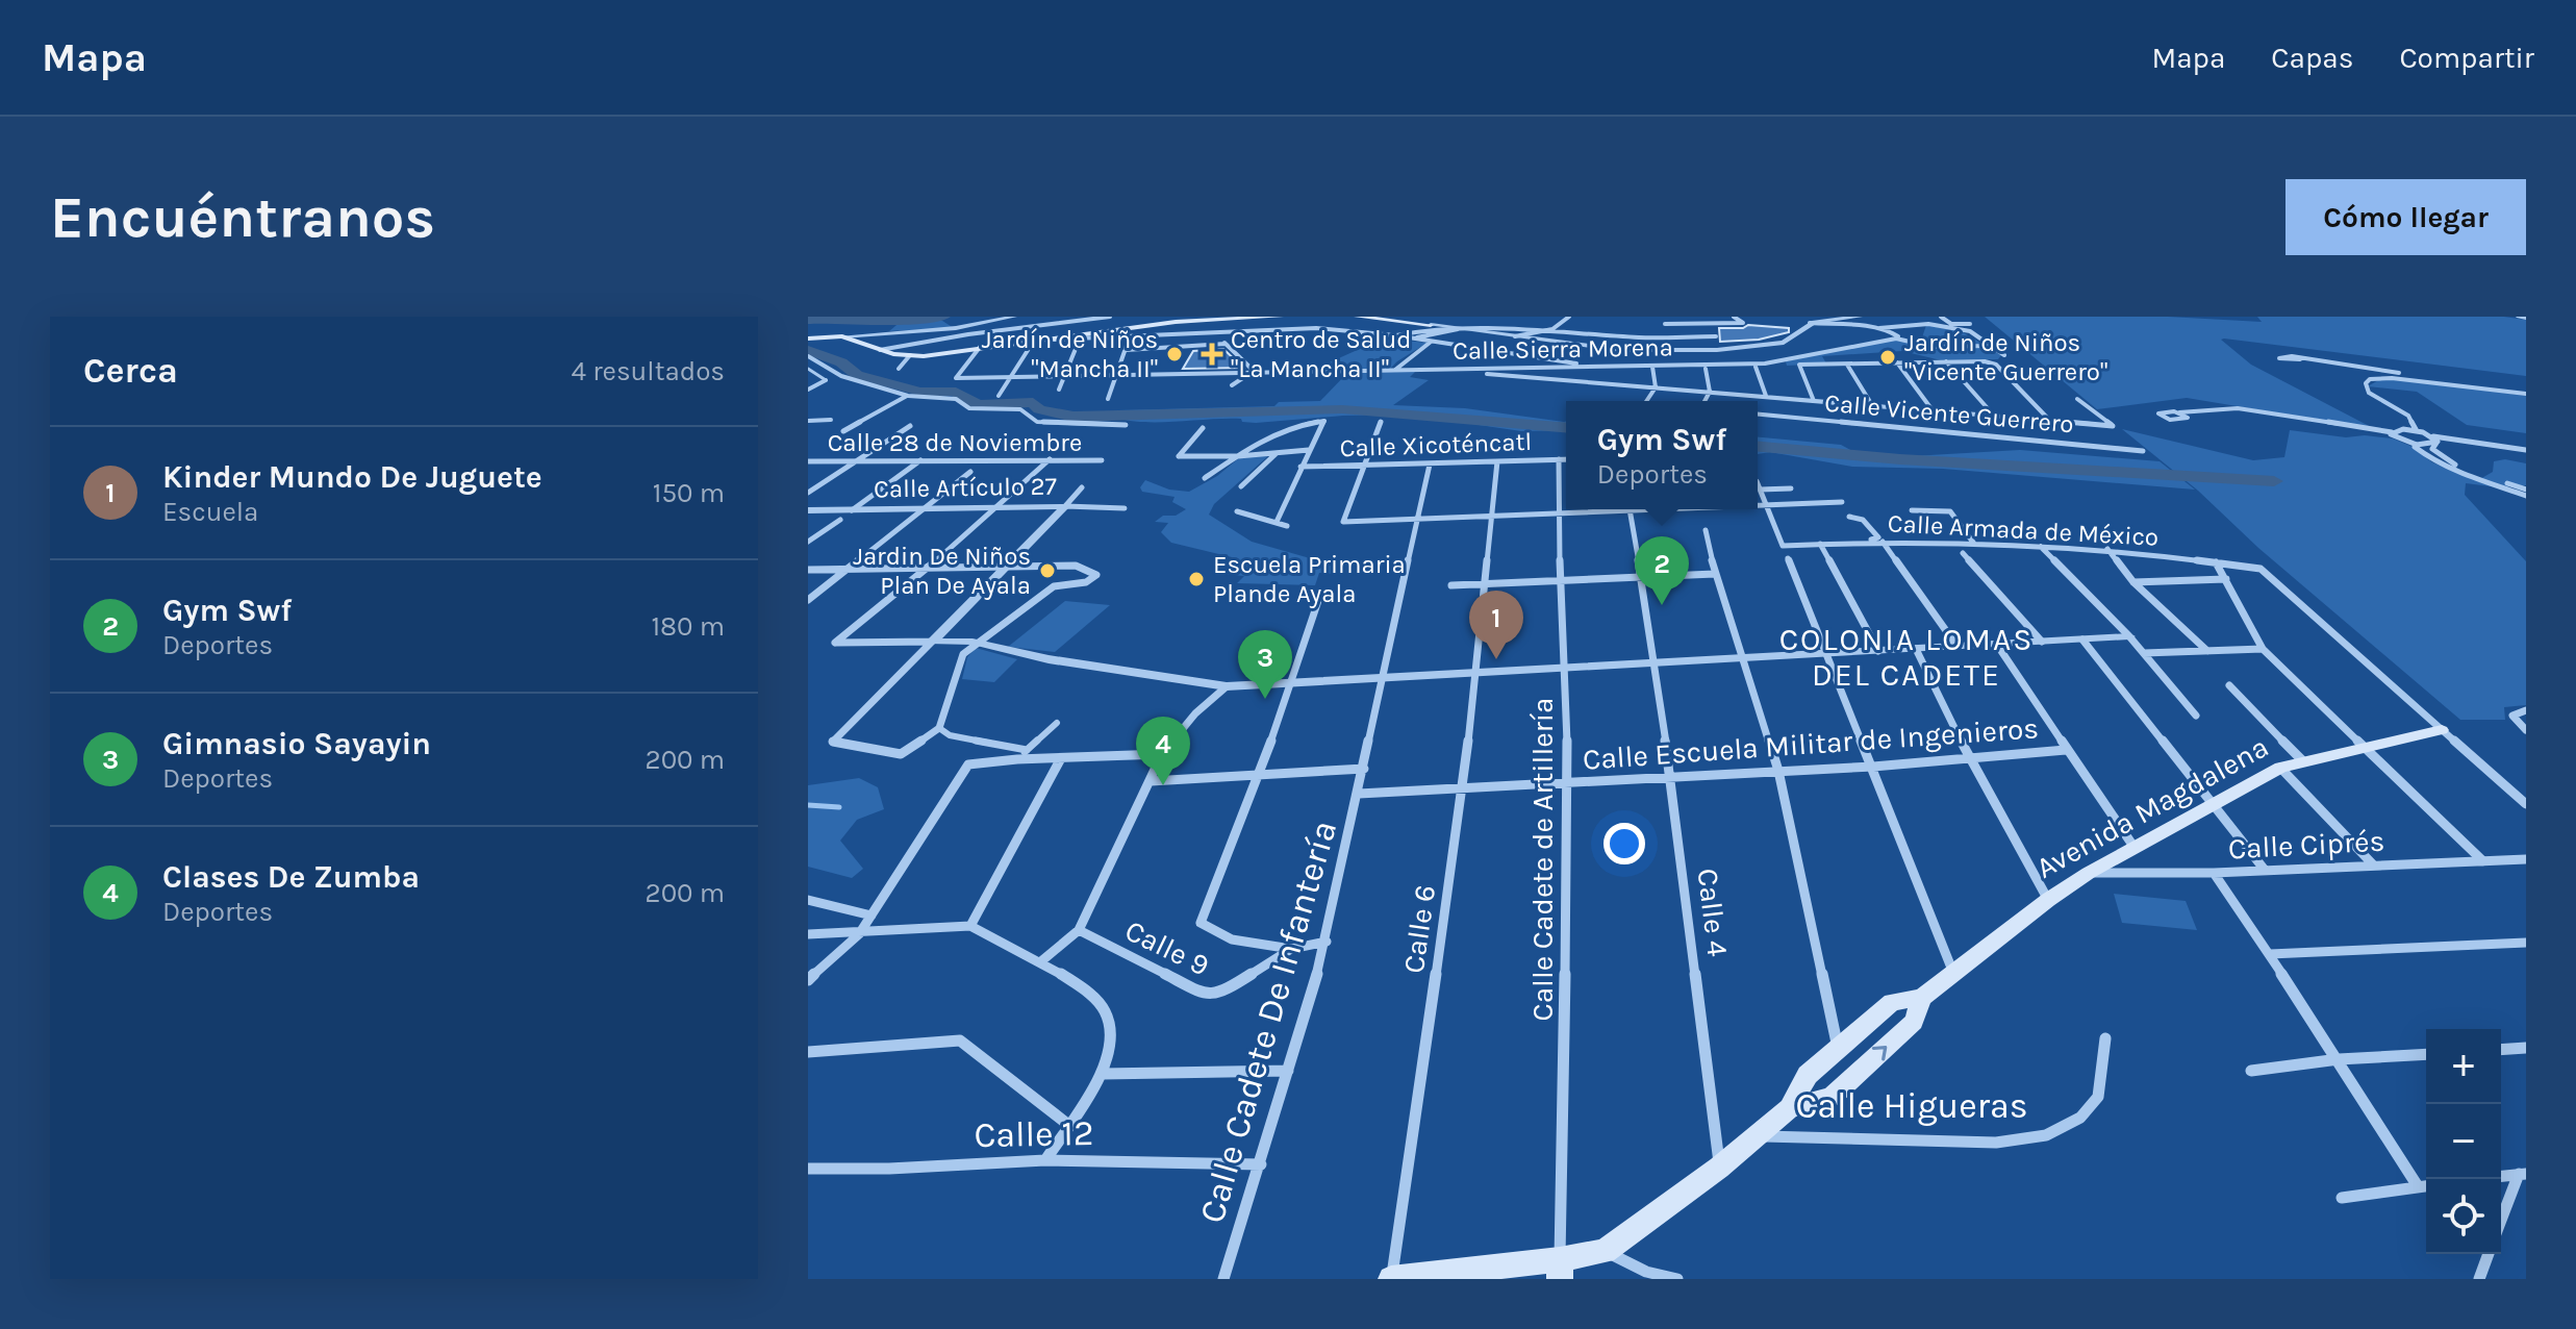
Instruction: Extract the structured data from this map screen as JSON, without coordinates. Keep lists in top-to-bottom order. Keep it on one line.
{"streets":{"main road":["Avenida Magdalena"],"street":["Calle Sierra Morena","Calle Vicente Guerrero","Calle 28 de Noviembre","Calle Xicoténcatl","Calle Artículo 27","Calle Armada de México","Calle Escuela Militar de Ingenieros","Calle Ciprés","Calle Cadete de Artillería","Calle 4","Calle 6","Calle 9","Calle Cadete De Infantería","Calle Higueras","Calle 12"]},"crossings":[["Calle Xicoténcatl","Calle Cadete de Artillería"],["Calle Xicoténcatl","Calle 6"],["Calle Xicoténcatl","Calle Cadete De Infantería"],["Calle Armada de México","Avenida Magdalena"],["Calle Escuela Militar de Ingenieros","Calle Cadete de Artillería"],["Calle Escuela Militar de Ingenieros","Calle 4"],["Calle Escuela Militar de Ingenieros","Calle 6"],["Calle Escuela Militar de Ingenieros","Calle Cadete De Infantería"],["Avenida Magdalena","Calle Ciprés"],["Avenida Magdalena","Calle Cadete de Artillería"],["Avenida Magdalena","Calle 4"],["Avenida Magdalena","Calle 6"],["Avenida Magdalena","Calle Higueras"],["Calle 9","Calle Cadete De Infantería"],["Calle Cadete De Infantería","Calle 12"]],"districts":["COLONIA LOMAS DEL CADETE"],"places":{"other":["Jardín de Niños \"Mancha II\"","Jardín de Niños \"Vicente Guerrero\"","Jardin De Niños Plan De Ayala","Escuela Primaria Plande Ayala"],"health":["Centro de Salud \"La Mancha II\""]},"page":{"header":"Mapa","nav":["Mapa","Capas","Compartir"],"buttons":"Cómo llegar","title":"Encuéntranos","heading":["Cerca","4 resultados"],"popup":["Gym Swf","Deportes"],"list":[{"mark":"1","name":"Kinder Mundo De Juguete","note":"Escuela","value":"150 m"},{"mark":"2","name":"Gym Swf","note":"Deportes","value":"180 m"},{"mark":"3","name":"Gimnasio Sayayin","note":"Deportes","value":"200 m"},{"mark":"4","name":"Clases De Zumba","note":"Deportes","value":"200 m"}],"pins":["2","1","3","4"],"map_buttons":["+","−"]}}
